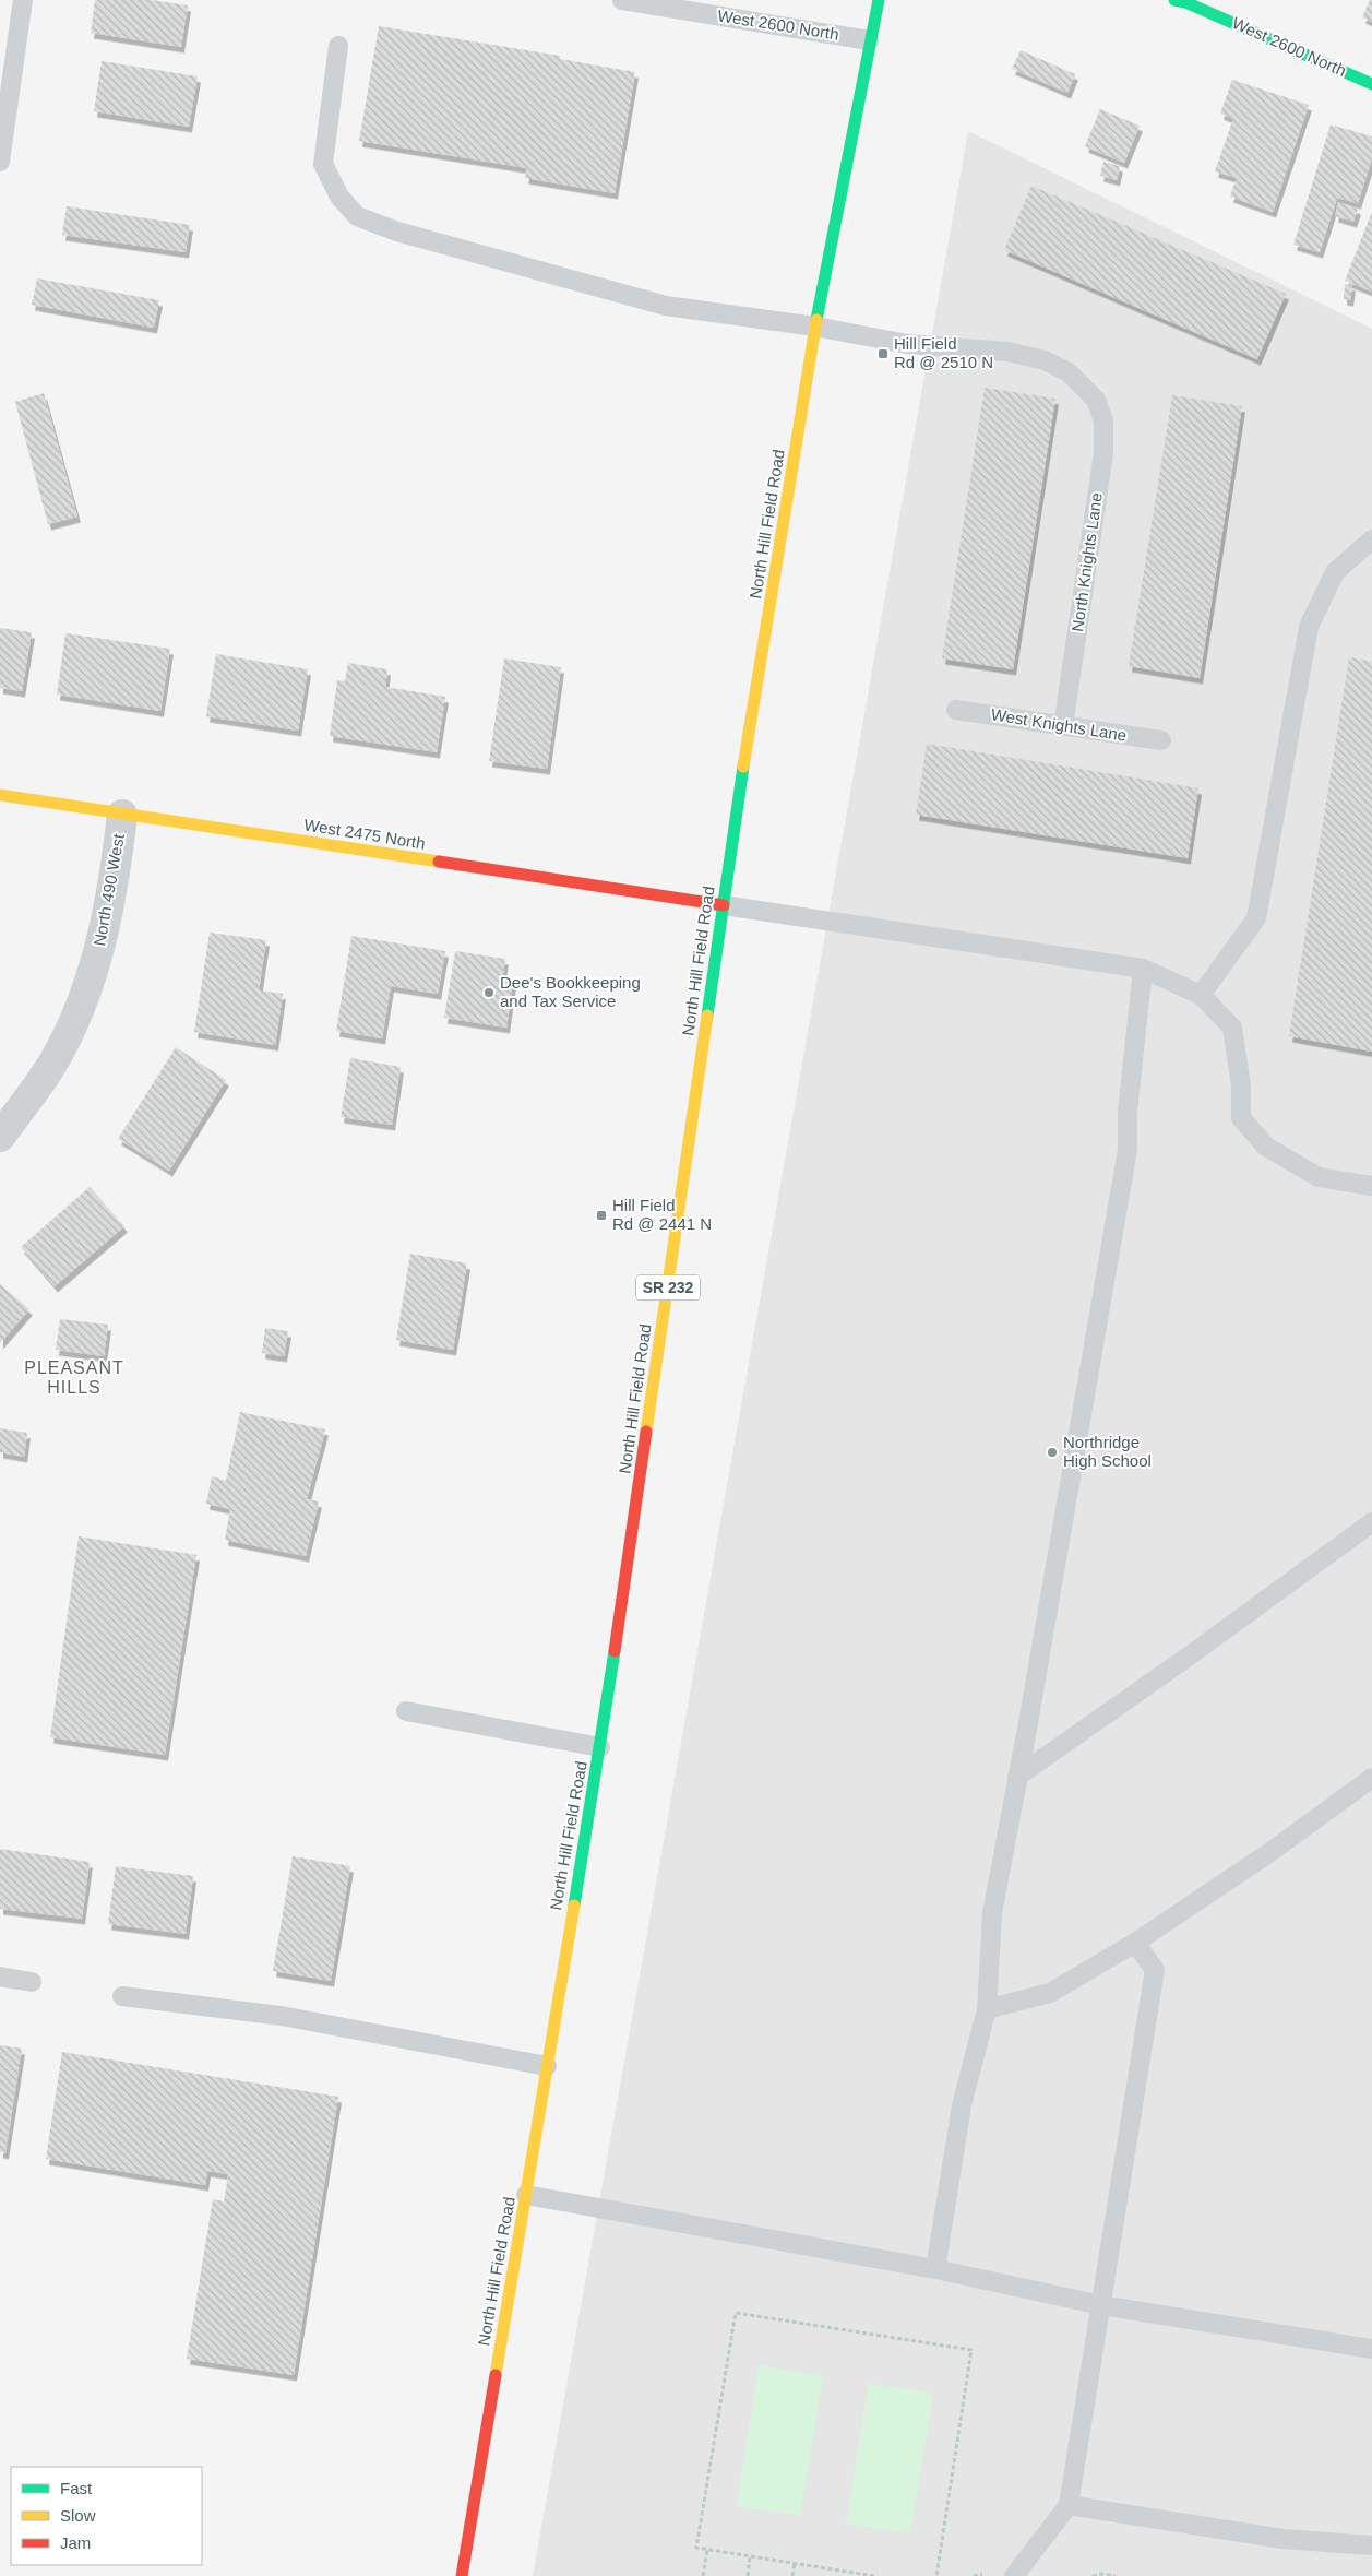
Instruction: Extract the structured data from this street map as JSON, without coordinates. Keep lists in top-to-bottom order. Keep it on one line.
{"streets":{"main road":["West 2600 North","North Hill Field Road","West 2475 North","SR 232"],"street":["North 490 West"],"lane":["North Knights Lane","West Knights Lane"]},"crossings":[["West 2600 North","North Hill Field Road"],["North Hill Field Road","North Knights Lane"],["North Hill Field Road","West 2475 North"],["North Knights Lane","West Knights Lane"],["West 2475 North","North 490 West"]],"districts":["PLEASANT HILLS"],"places":{"transit":["Hill Field Rd @ 2510 N","Hill Field Rd @ 2441 N"],"other":["Dee's Bookkeeping and Tax Service","Northridge High School"]},"legend":["Fast","Slow","Jam"]}
